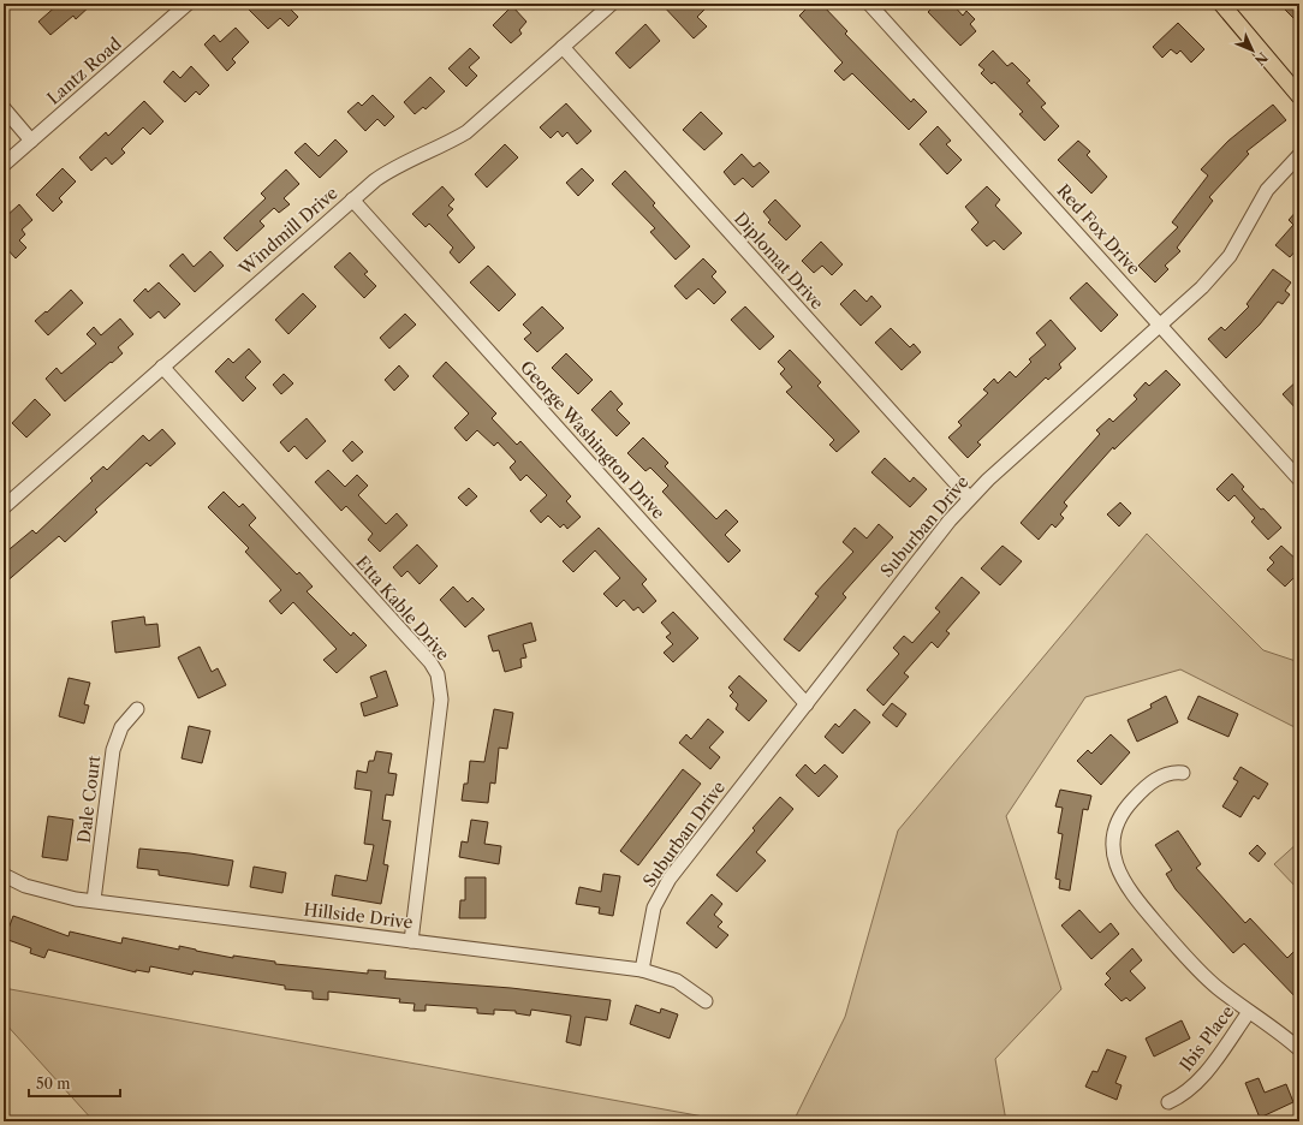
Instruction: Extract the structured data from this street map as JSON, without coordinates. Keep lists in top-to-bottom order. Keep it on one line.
{"streets":{"street":["Lantz Road","Red Fox Drive","Windmill Drive","Diplomat Drive","George Washington Drive","Suburban Drive","Etta Kable Drive","Dale Court","Hillside Drive","Ibis Place"]},"crossings":[["Red Fox Drive","Suburban Drive"],["Windmill Drive","Diplomat Drive"],["Windmill Drive","George Washington Drive"],["Windmill Drive","Etta Kable Drive"],["Diplomat Drive","Suburban Drive"],["George Washington Drive","Suburban Drive"],["Suburban Drive","Hillside Drive"],["Etta Kable Drive","Hillside Drive"],["Dale Court","Hillside Drive"]],"scale_bar":"50 m","north":"bottom right"}
